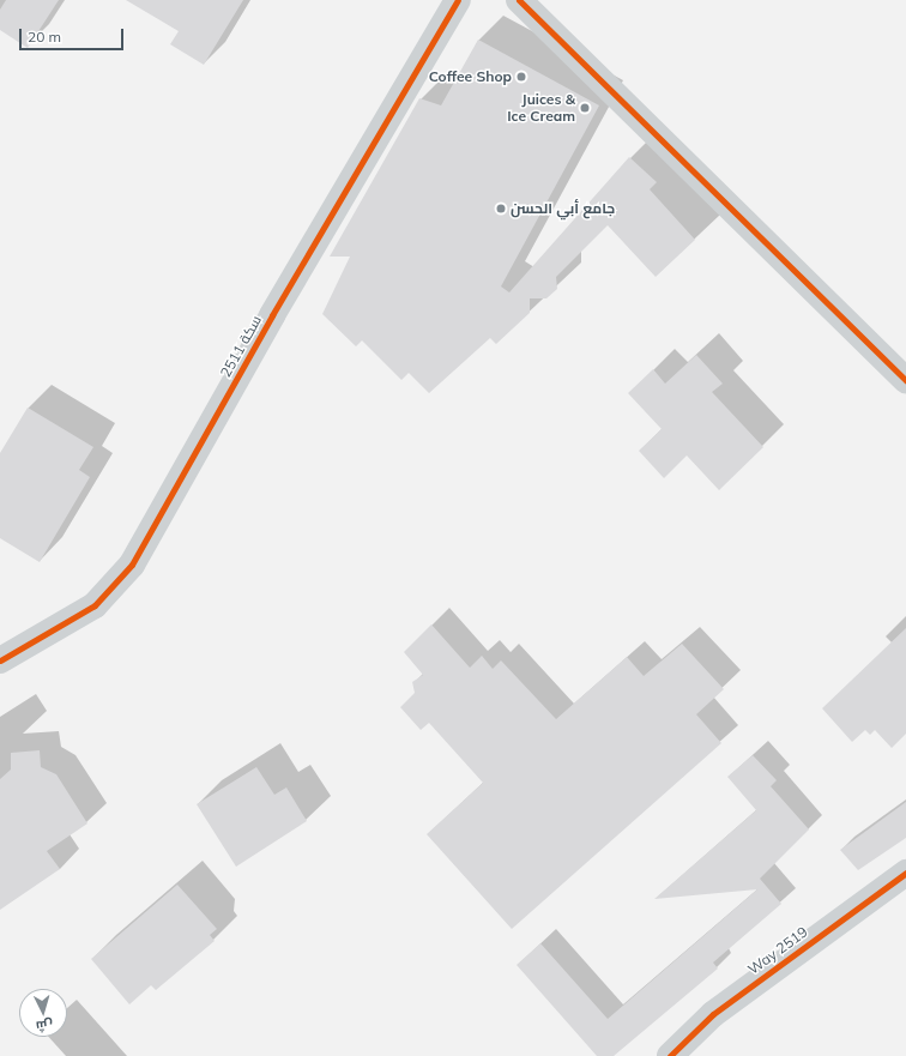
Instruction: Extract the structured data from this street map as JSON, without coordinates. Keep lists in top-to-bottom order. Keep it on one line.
{"streets":{"street":["سكة 2511","Way 2519"]},"places":["Coffee Shop","Juices & Ice Cream","جامع أبي الحسن"],"scale_bar":"20 m","north":"bottom"}
